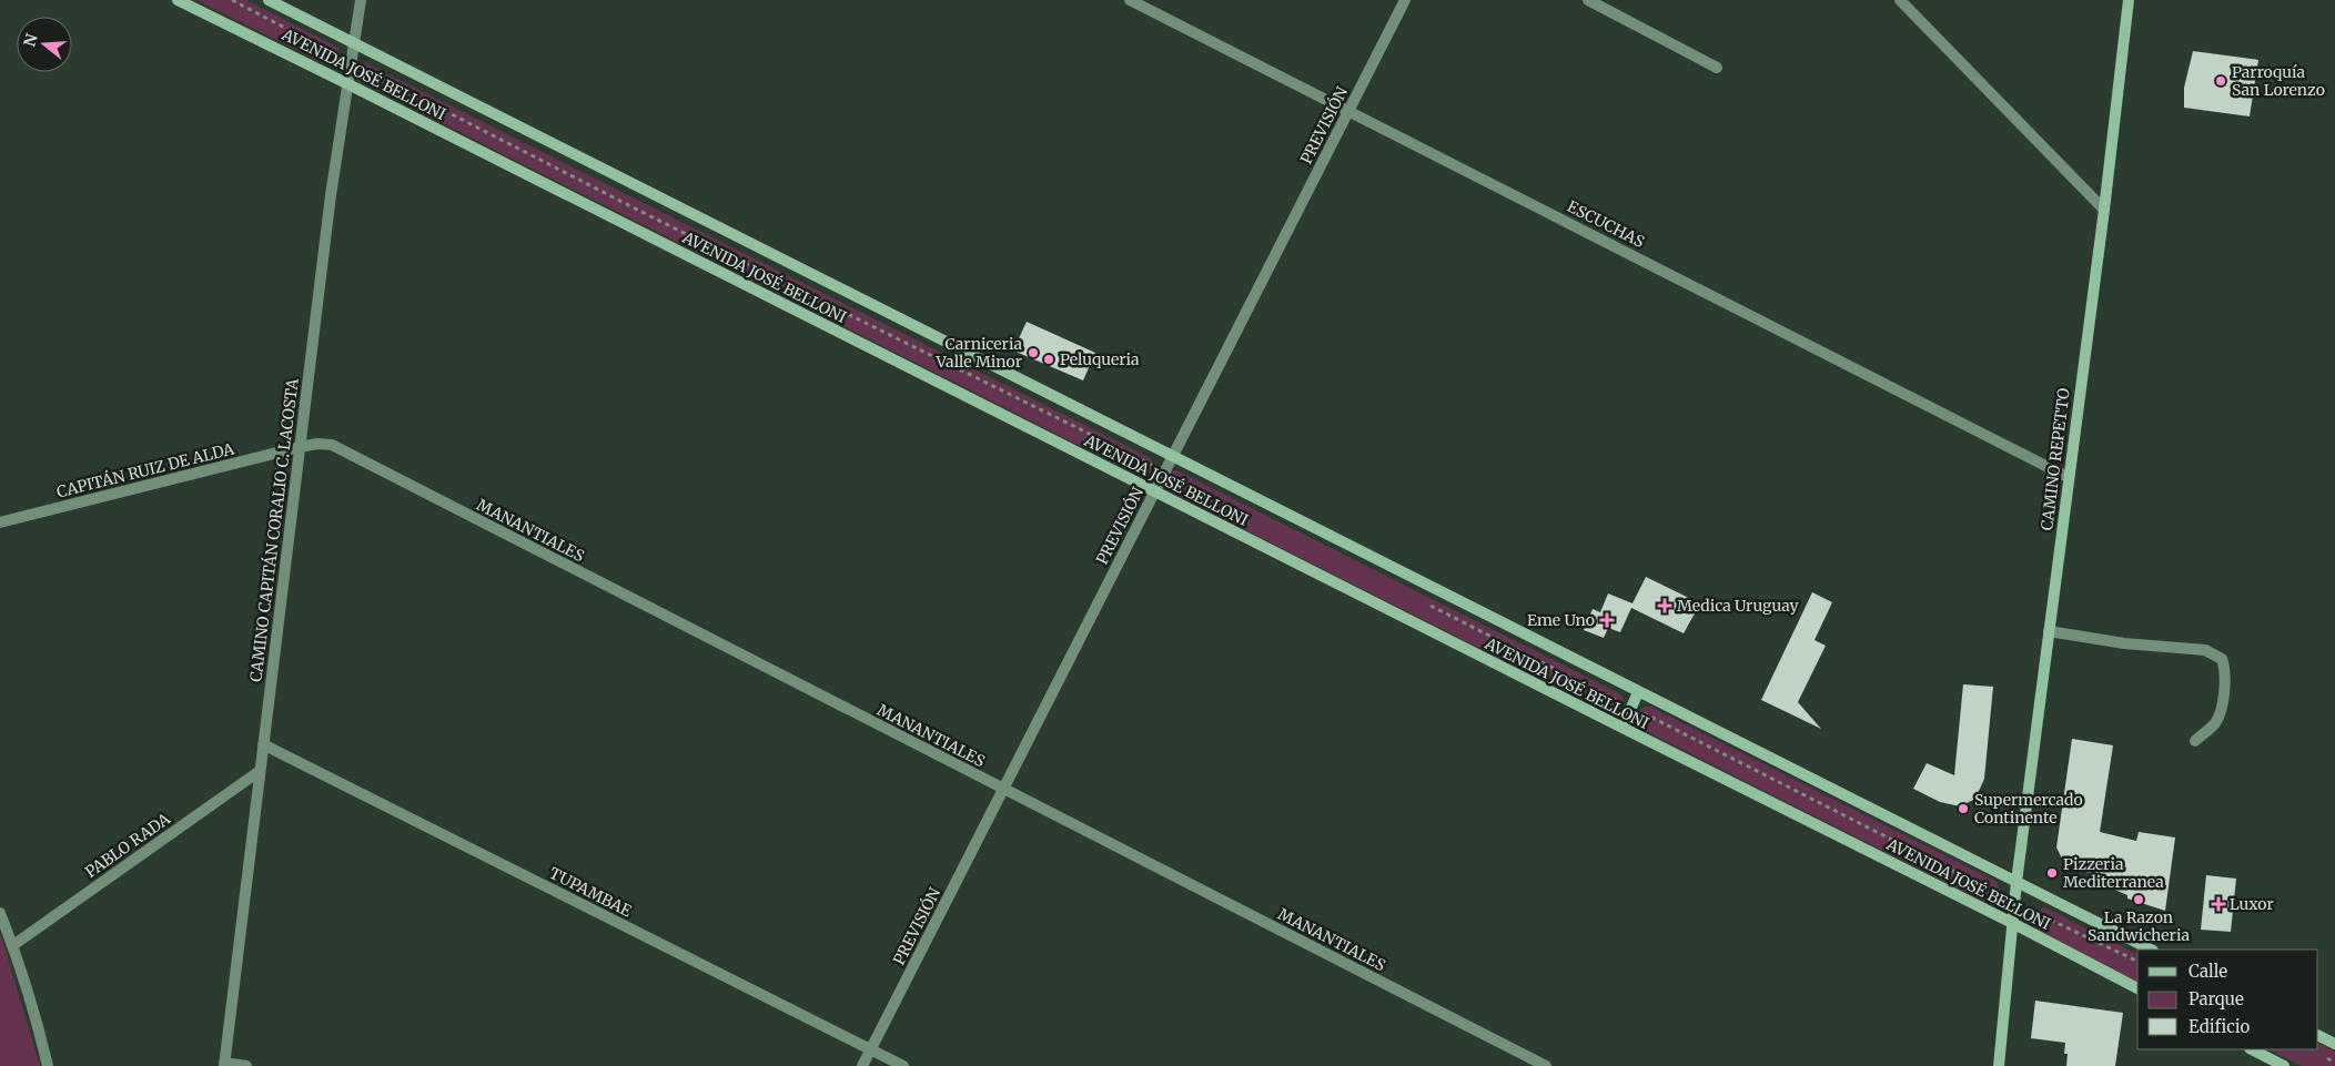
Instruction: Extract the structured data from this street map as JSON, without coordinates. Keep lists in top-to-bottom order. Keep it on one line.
{"streets":{"main road":["AVENIDA JOSÉ BELLONI","CAMINO REPETTO"],"street":["PREVISIÓN","ESCUCHAS","CAPITÁN RUIZ DE ALDA","CAMINO CAPITÁN CORALIO C. LACOSTA","MANANTIALES","PABLO RADA","TUPAMBAE"]},"crossings":[["AVENIDA JOSÉ BELLONI","PREVISIÓN"],["AVENIDA JOSÉ BELLONI","CAMINO REPETTO"],["AVENIDA JOSÉ BELLONI","CAMINO CAPITÁN CORALIO C. LACOSTA"],["PREVISIÓN","ESCUCHAS"],["PREVISIÓN","MANANTIALES"],["PREVISIÓN","TUPAMBAE"],["ESCUCHAS","CAMINO REPETTO"],["CAPITÁN RUIZ DE ALDA","CAMINO CAPITÁN CORALIO C. LACOSTA"],["CAPITÁN RUIZ DE ALDA","MANANTIALES"],["CAMINO CAPITÁN CORALIO C. LACOSTA","MANANTIALES"],["CAMINO CAPITÁN CORALIO C. LACOSTA","PABLO RADA"],["CAMINO CAPITÁN CORALIO C. LACOSTA","TUPAMBAE"]],"places":{"other":["Parroquía San Lorenzo","Carniceria Valle Minor","Peluqueria","Supermercado Continente","Pizzeria Mediterranea","La Razon Sandwicheria"],"health":["Medica Uruguay","Eme Uno","Luxor"]},"legend":["Calle","Parque","Edificio"],"north":"left"}
